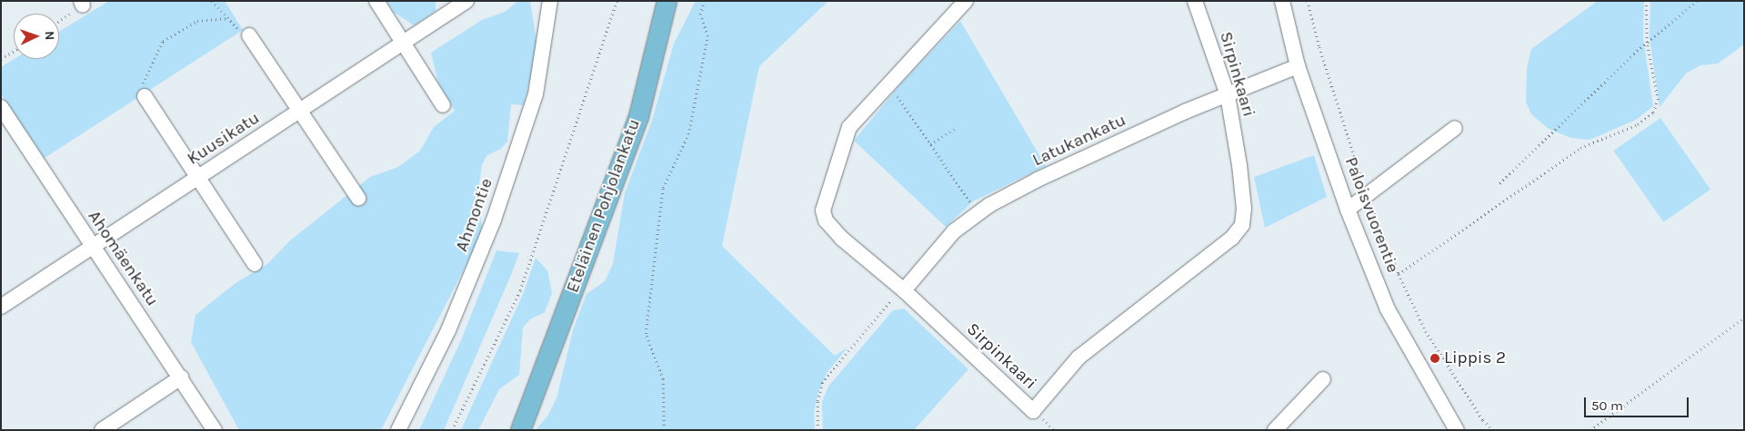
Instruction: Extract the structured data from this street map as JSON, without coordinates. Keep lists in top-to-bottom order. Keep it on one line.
{"streets":{"main road":["Eteläinen Pohjolankatu"],"street":["Sirpinkaari","Kuusikatu","Latukankatu","Ahmontie","Paloisvuorentie","Ahomäenkatu"]},"crossings":[["Sirpinkaari","Latukankatu"],["Kuusikatu","Ahomäenkatu"],["Latukankatu","Paloisvuorentie"]],"places":["Lippis 2"],"scale_bar":"50 m","north":"right"}
